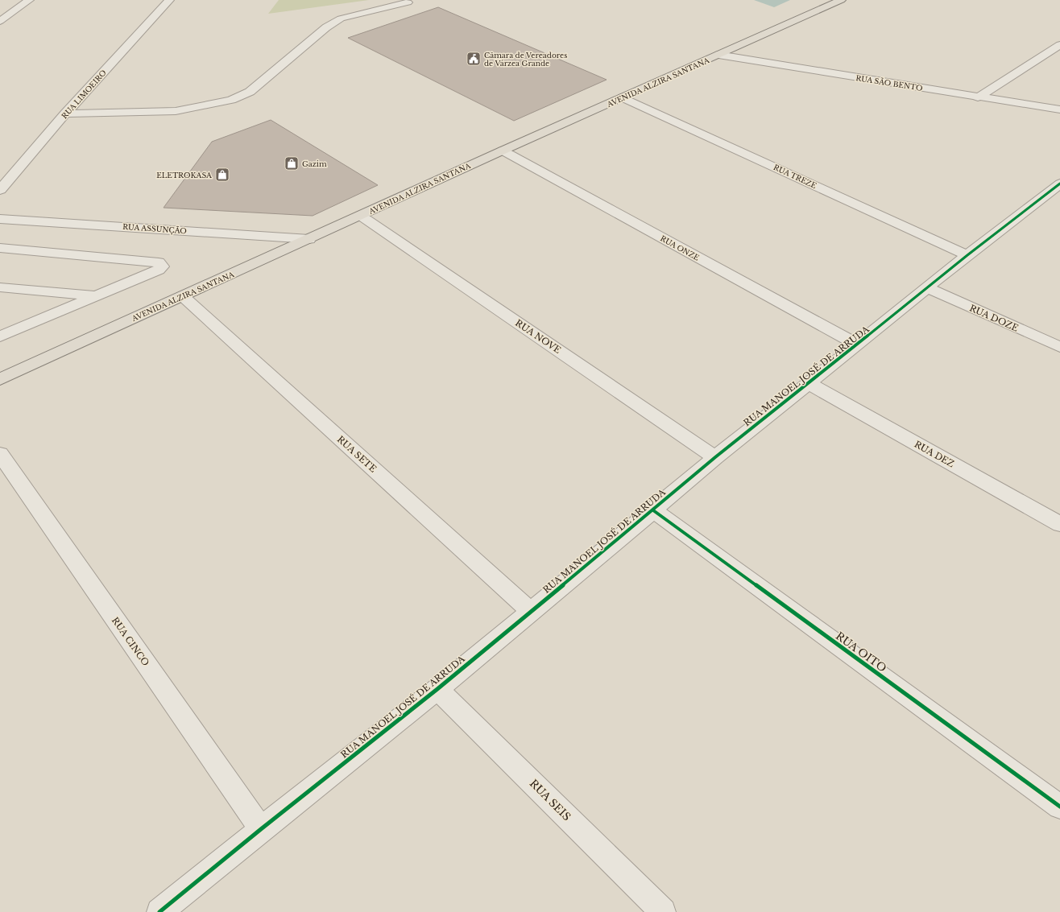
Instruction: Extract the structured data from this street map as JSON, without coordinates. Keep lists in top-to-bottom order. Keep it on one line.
{"streets":{"main road":["AVENIDA ALZIRA SANTANA"],"street":["RUA SÃO BENTO","RUA LIMOEIRO","RUA TREZE","RUA ASSUNÇÃO","RUA ONZE","RUA DOZE","RUA NOVE","RUA MANOEL JOSÉ DE ARRUDA","RUA SETE","RUA DEZ","RUA CINCO","RUA OITO","RUA SEIS"]},"crossings":[["AVENIDA ALZIRA SANTANA","RUA SÃO BENTO"],["AVENIDA ALZIRA SANTANA","RUA TREZE"],["AVENIDA ALZIRA SANTANA","RUA ASSUNÇÃO"],["AVENIDA ALZIRA SANTANA","RUA ONZE"],["AVENIDA ALZIRA SANTANA","RUA NOVE"],["AVENIDA ALZIRA SANTANA","RUA SETE"],["RUA TREZE","RUA MANOEL JOSÉ DE ARRUDA"],["RUA ONZE","RUA MANOEL JOSÉ DE ARRUDA"],["RUA DOZE","RUA MANOEL JOSÉ DE ARRUDA"],["RUA NOVE","RUA MANOEL JOSÉ DE ARRUDA"],["RUA MANOEL JOSÉ DE ARRUDA","RUA SETE"],["RUA MANOEL JOSÉ DE ARRUDA","RUA DEZ"],["RUA MANOEL JOSÉ DE ARRUDA","RUA CINCO"],["RUA MANOEL JOSÉ DE ARRUDA","RUA OITO"],["RUA MANOEL JOSÉ DE ARRUDA","RUA SEIS"]],"places":{"public building":["Câmara de Vereadores de Várzea Grande"],"shop":["Gazim","ELETROKASA"]}}
